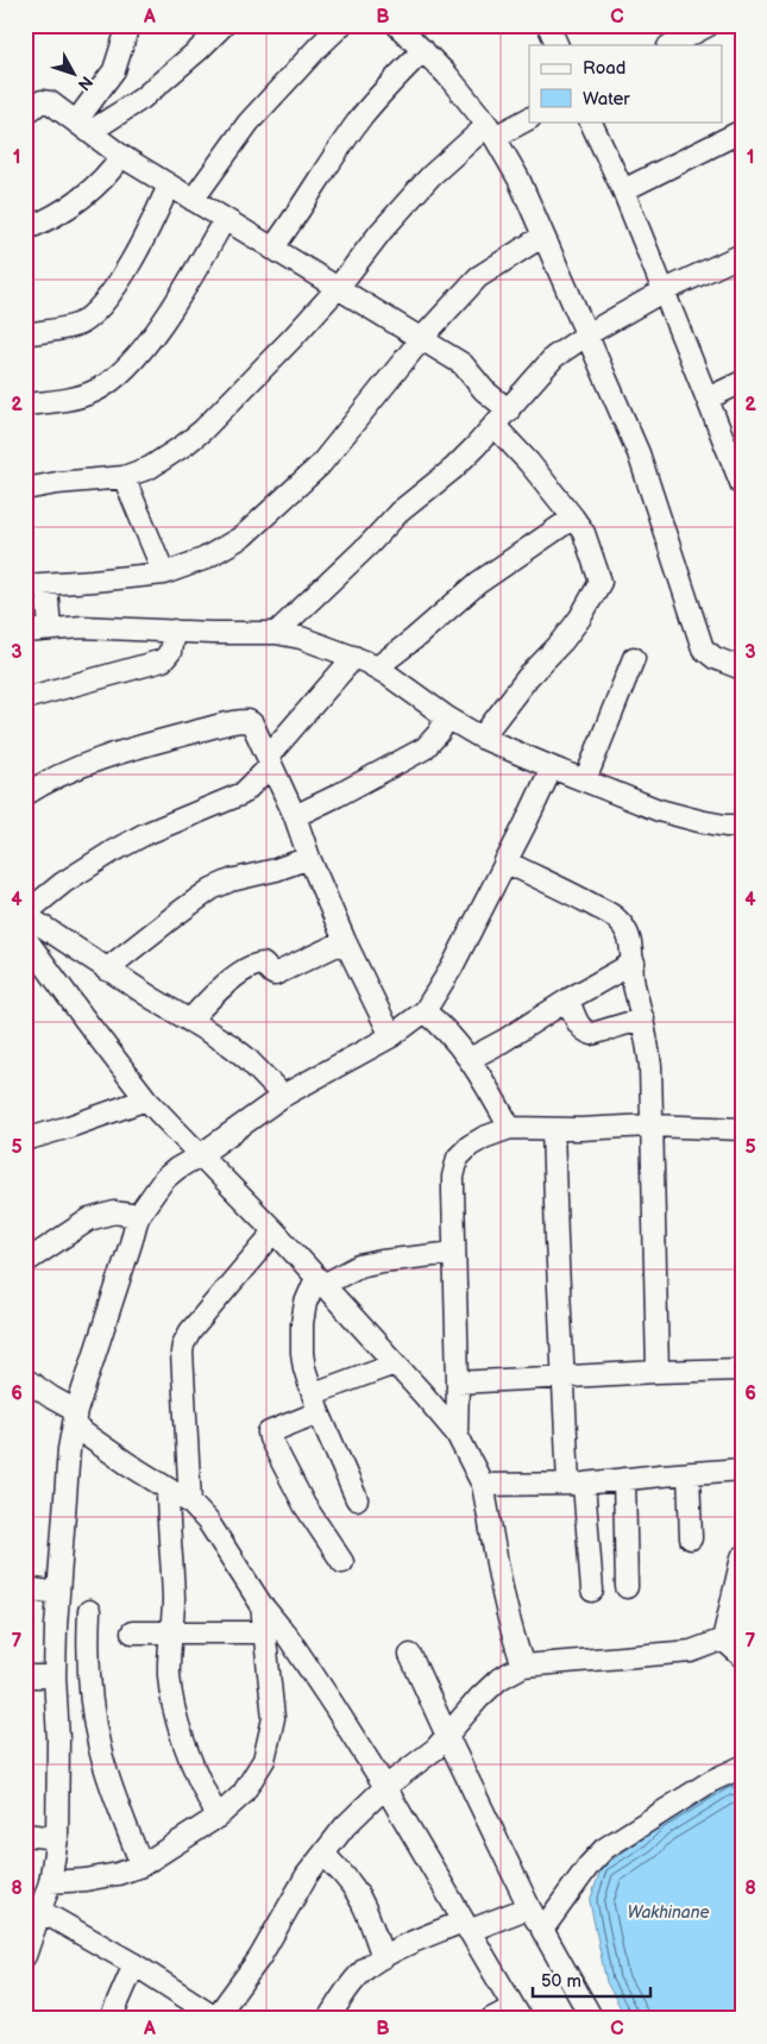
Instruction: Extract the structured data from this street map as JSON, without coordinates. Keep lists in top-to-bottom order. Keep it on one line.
{"water":["Wakhinane"],"legend":["Road","Water"],"scale_bar":"50 m","north":"bottom right","grid":{"columns":["A","B","C"],"rows":["1","2","3","4","5","6","7","8"]}}
